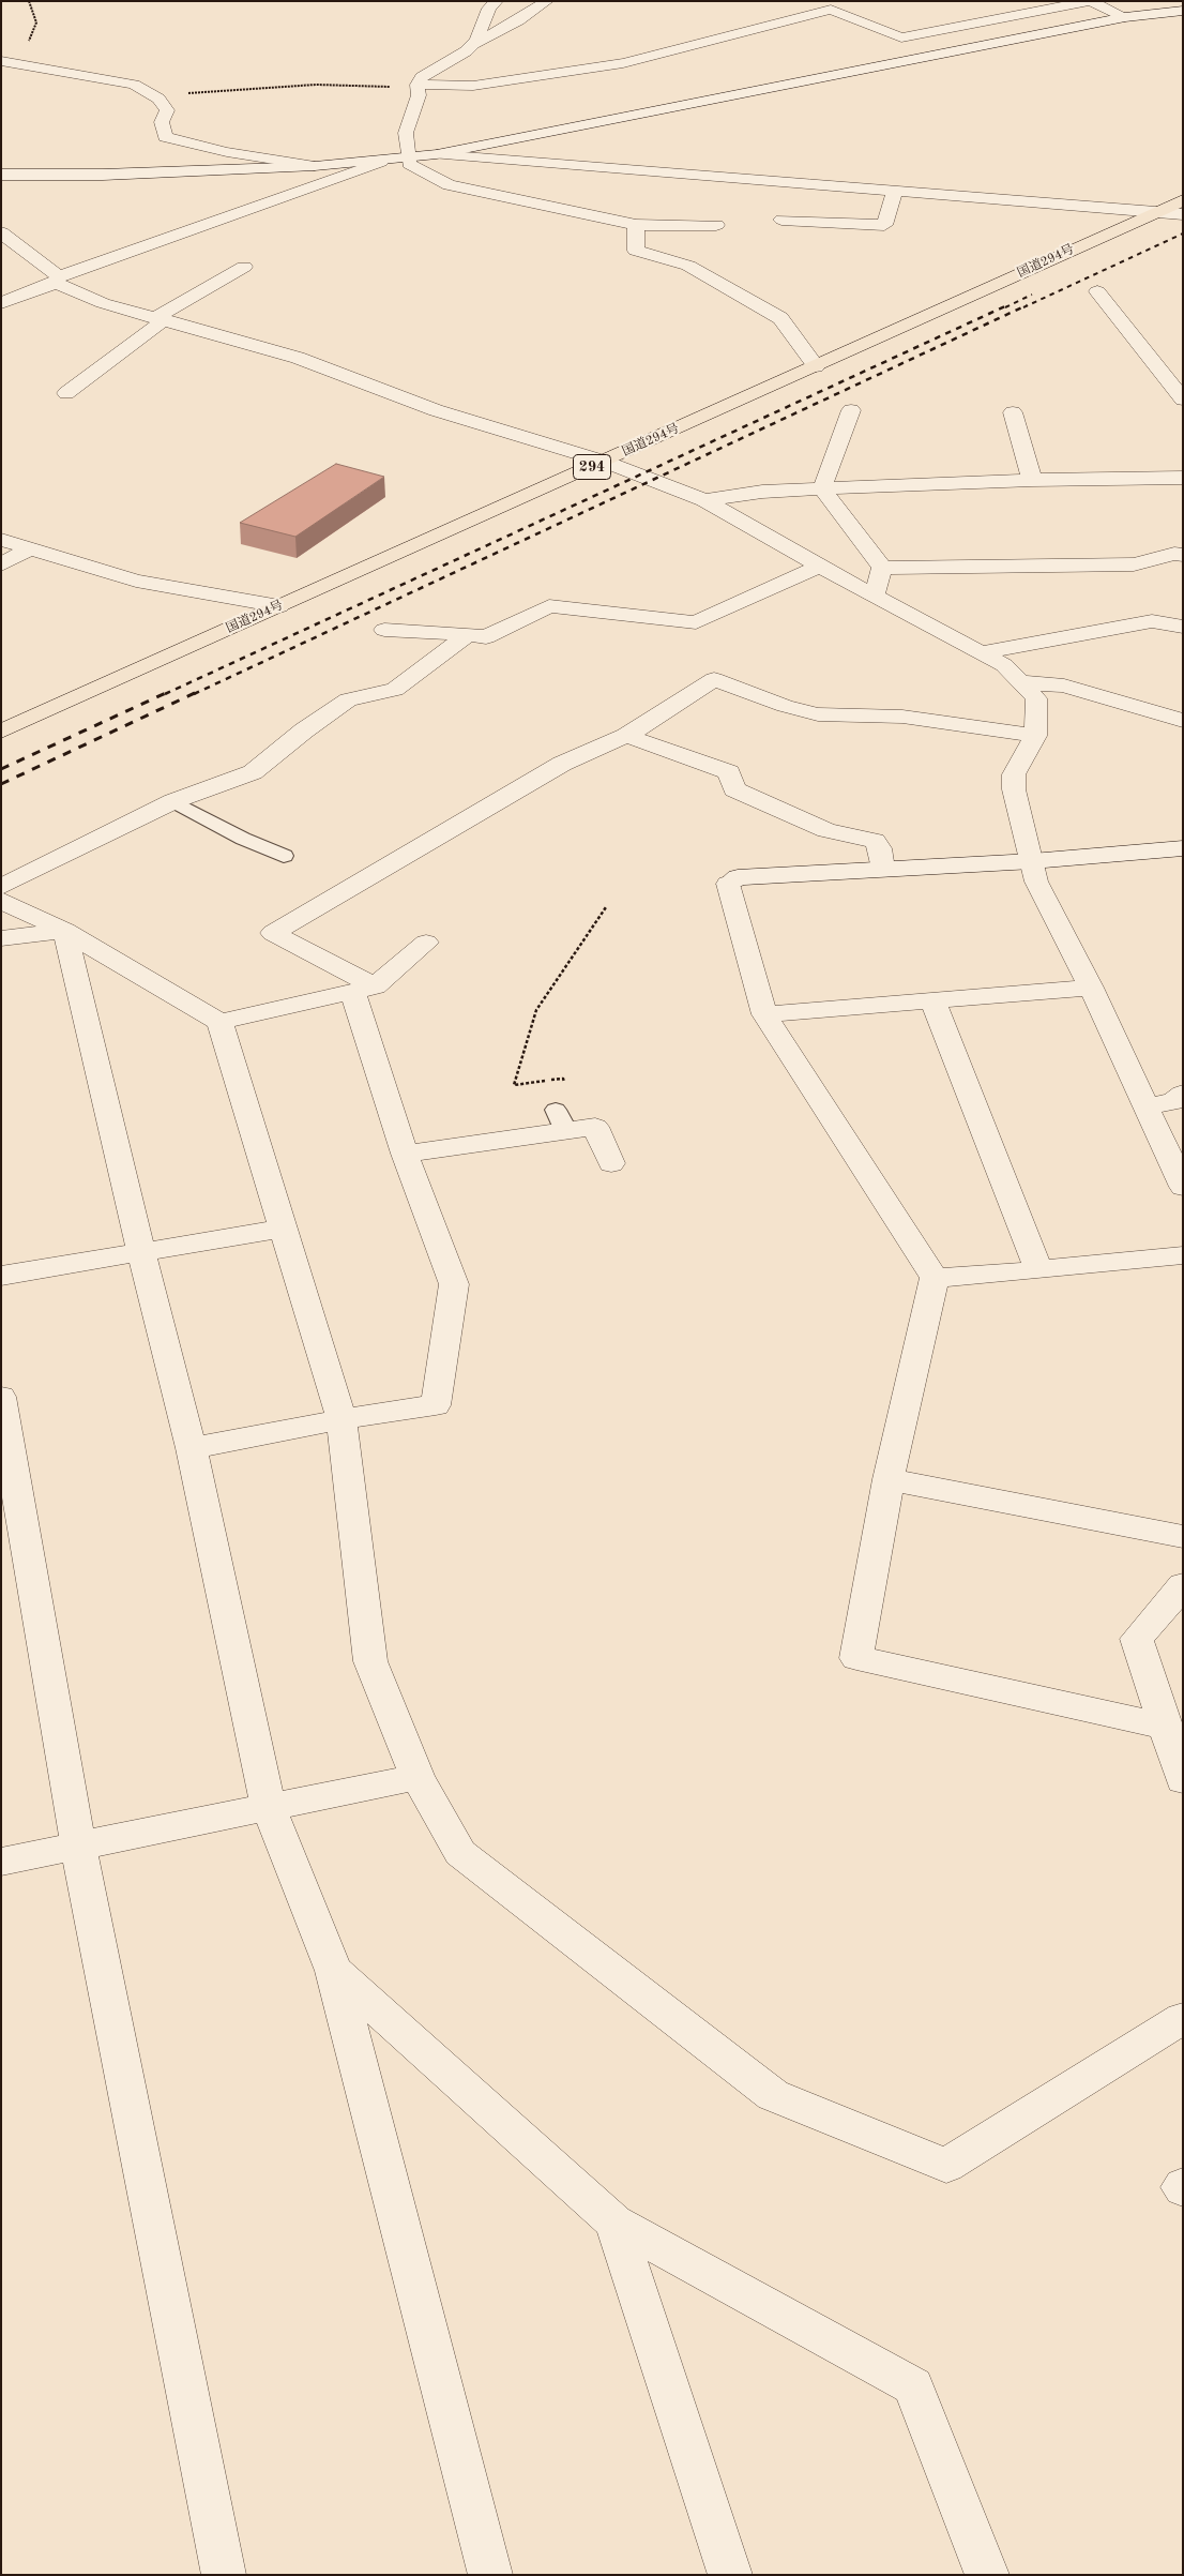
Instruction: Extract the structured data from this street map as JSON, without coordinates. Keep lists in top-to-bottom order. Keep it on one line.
{"streets":{"highway":["国道294号","294"]}}
